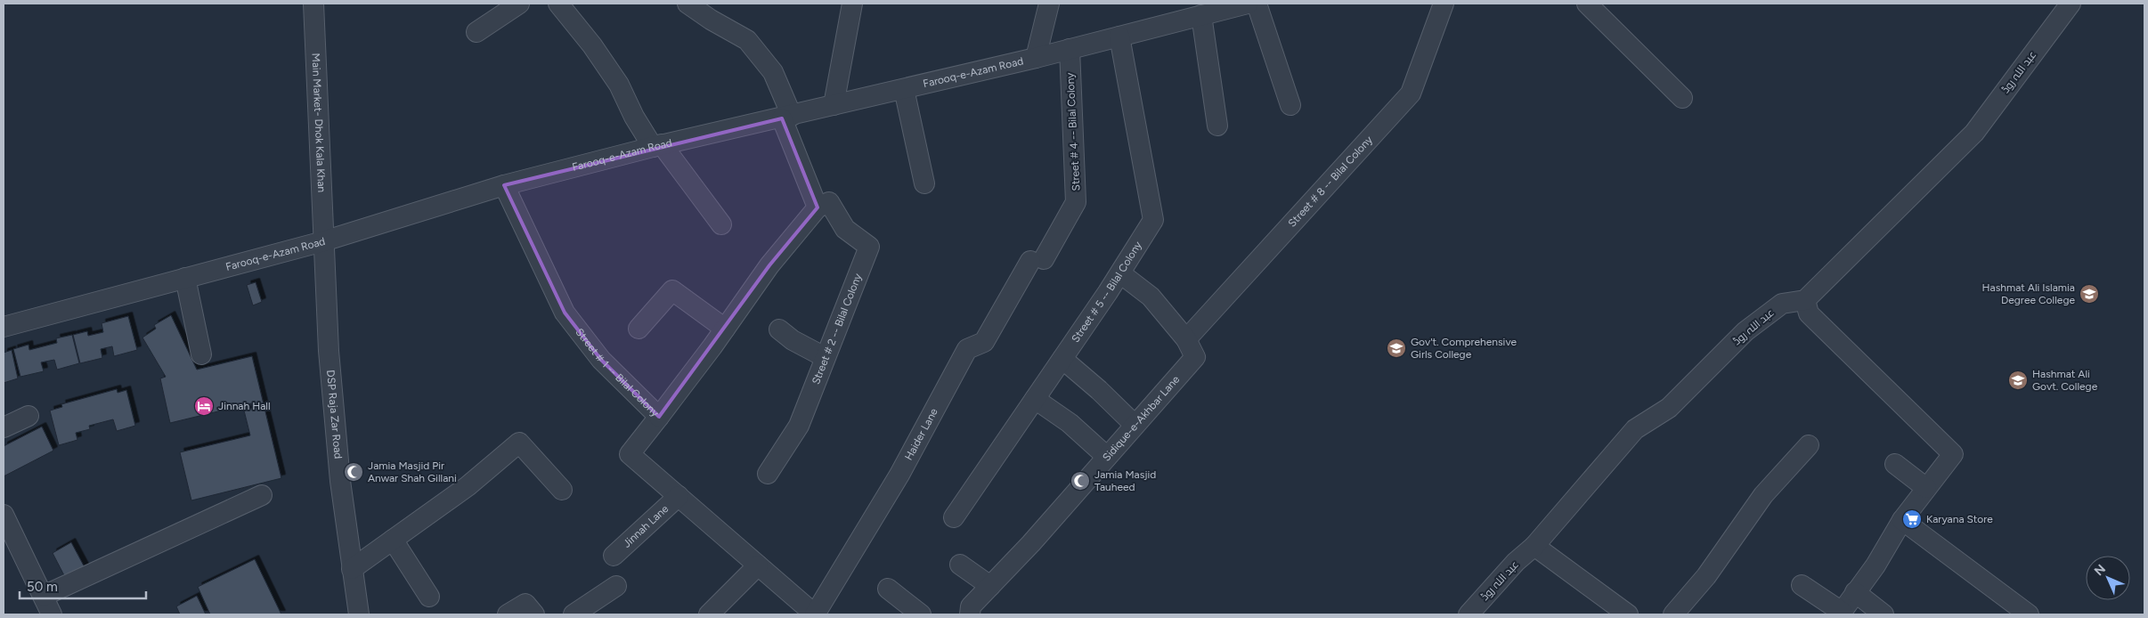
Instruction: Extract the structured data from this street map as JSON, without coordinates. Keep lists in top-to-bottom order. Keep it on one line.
{"streets":{"street":["Farooq-e-Azam Road","عبد اللہ روڈ","Main Market- Dhok Kala Khan","Street # 4 -- Bilal Colony","Street # 8 -- Bilal Colony","Street # 5 -- Bilal Colony","Street # 2 -- Bilal Colony","Street # 1 -- Bilal Colony","DSP Raja Zar Road","Sidique-e-Akhbar Lane","Haider Lane","Jinnah Lane"]},"crossings":[["Farooq-e-Azam Road","Main Market- Dhok Kala Khan"],["Farooq-e-Azam Road","Street # 4 -- Bilal Colony"],["Farooq-e-Azam Road","Street # 5 -- Bilal Colony"],["Farooq-e-Azam Road","Street # 1 -- Bilal Colony"],["Farooq-e-Azam Road","DSP Raja Zar Road"],["Main Market- Dhok Kala Khan","DSP Raja Zar Road"],["Street # 4 -- Bilal Colony","Haider Lane"],["Street # 8 -- Bilal Colony","Sidique-e-Akhbar Lane"],["Street # 1 -- Bilal Colony","Haider Lane"],["Street # 1 -- Bilal Colony","Jinnah Lane"]],"places":{"school or university":["Hashmat Ali Islamia Degree College","Gov't. Comprehensive Girls College","Hashmat Ali Govt. College"],"hotel":["Jinnah Hall"],"mosque":["Jamia Masjid Pir Anwar Shah Gillani","Jamia Masjid Tauheed"],"supermarket":["Karyana Store"]},"scale_bar":"50 m","north":"top left"}
